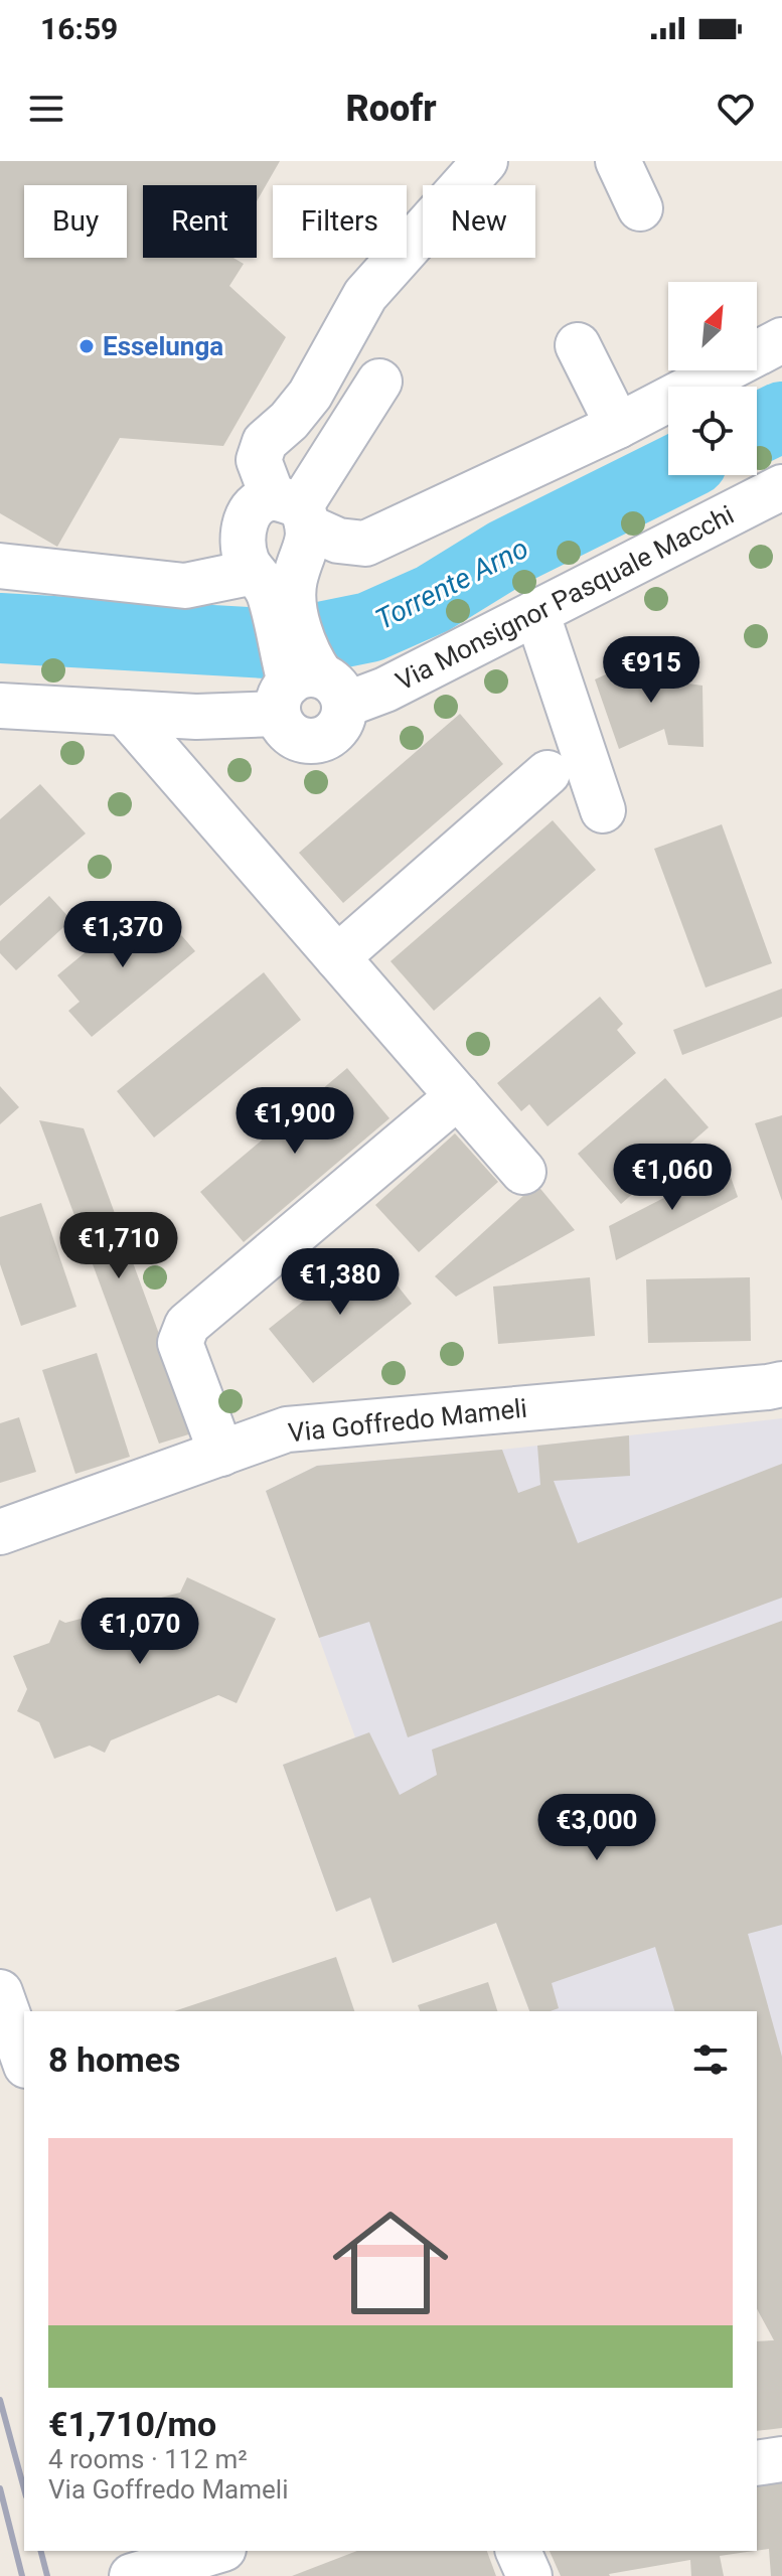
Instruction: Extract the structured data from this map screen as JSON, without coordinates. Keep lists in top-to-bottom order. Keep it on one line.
{"streets":{"street":["Via Monsignor Pasquale Macchi","Via Goffredo Mameli"]},"water":["Torrente Arno"],"places":["Esselunga"],"north":"top right","page":{"status":"16:59","header":"Roofr","chip":["Buy","Rent","Filters","New"],"price":["€915","€1,370","€1,900","€1,060","€1,710","€1,380","€1,070","€3,000"],"heading":"8 homes","list":[{"name":"€1,710/mo","note":"4 rooms · 112 m² · Via Goffredo Mameli"}]}}
